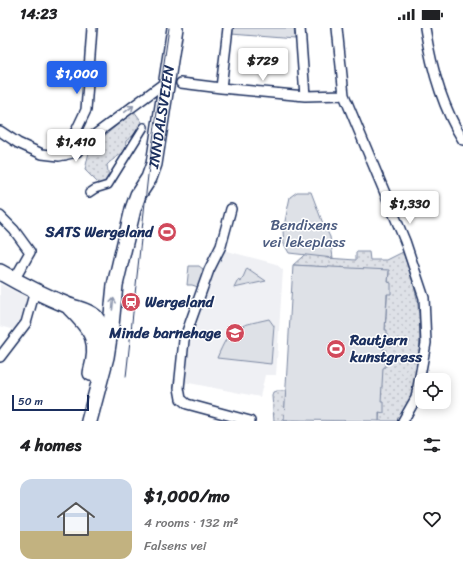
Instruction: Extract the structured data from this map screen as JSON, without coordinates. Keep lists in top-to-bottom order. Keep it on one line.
{"streets":{"main road":["INNDALSVEIEN"]},"one_way":["INNDALSVEIEN"],"parks":["Bendixens vei lekeplass"],"places":{"sports":["SATS Wergeland","Rautjern kunstgress"],"station":["Wergeland"],"school or university":["Minde barnehage"]},"scale_bar":"50 m","page":{"status":"14:23","price":["$729","$1,000","$1,410","$1,330"],"scale":"50 m","heading":"4 homes","list":[{"name":"$1,000/mo","note":"4 rooms · 132 m² · Falsens vei"}]}}
